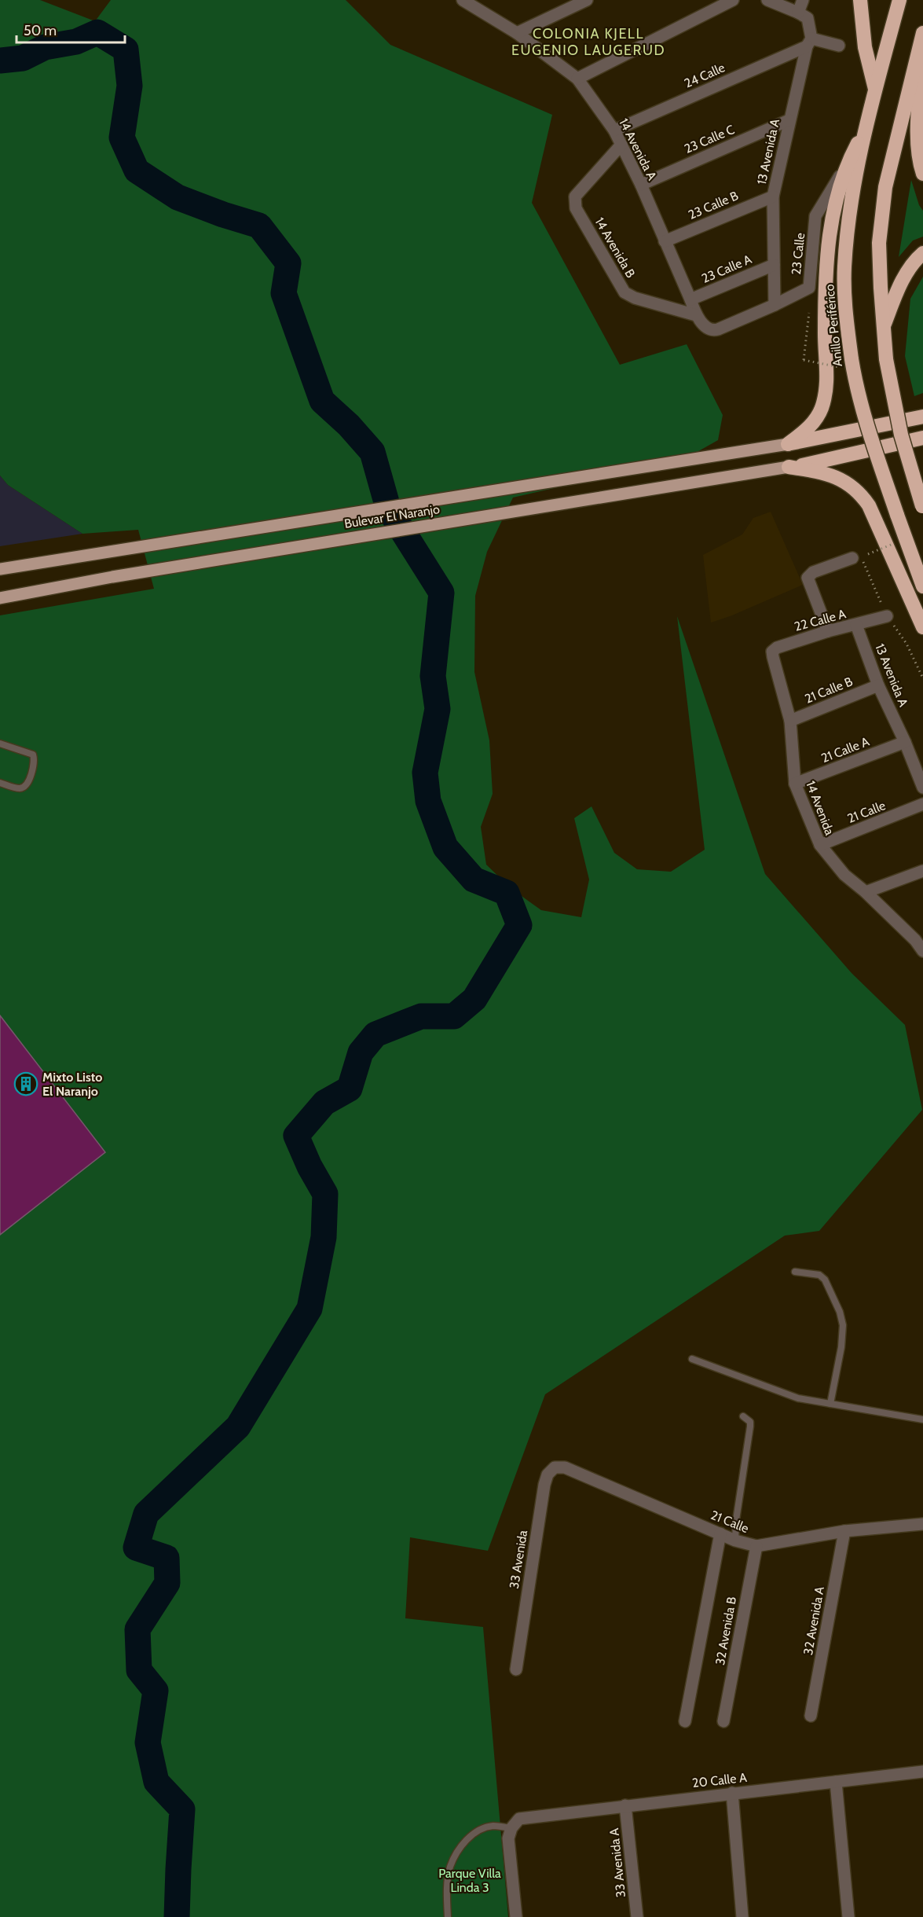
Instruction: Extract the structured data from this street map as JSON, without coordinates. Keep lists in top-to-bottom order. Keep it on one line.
{"streets":{"highway":["Anillo Periférico"],"main road":["Bulevar El Naranjo"],"street":["24 Calle","23 Calle C","14 Avenida A","13 Avenida A","23 Calle B","14 Avenida B","23 Calle","23 Calle A","22 Calle A","21 Calle B","21 Calle A","14 Avenida","21 Calle","33 Avenida","32 Avenida A","32 Avenida B","20 Calle A","33 Avenida A"]},"crossings":[["24 Calle","14 Avenida A"],["24 Calle","13 Avenida A"],["23 Calle C","14 Avenida A"],["23 Calle C","13 Avenida A"],["14 Avenida A","23 Calle B"],["14 Avenida A","14 Avenida B"],["14 Avenida A","23 Calle"],["14 Avenida A","23 Calle A"],["13 Avenida A","23 Calle B"],["13 Avenida A","23 Calle"],["13 Avenida A","23 Calle A"],["13 Avenida A","22 Calle A"],["13 Avenida A","21 Calle B"],["13 Avenida A","21 Calle A"],["22 Calle A","14 Avenida"],["21 Calle B","14 Avenida"],["21 Calle A","14 Avenida"],["14 Avenida","21 Calle"],["21 Calle","33 Avenida"],["21 Calle","32 Avenida A"],["21 Calle","32 Avenida B"],["20 Calle A","33 Avenida A"]],"districts":["COLONIA KJELL EUGENIO LAUGERUD"],"parks":["Parque Villa Linda 3"],"places":{"building":["Mixto Listo El Naranjo"]},"scale_bar":"50 m"}
